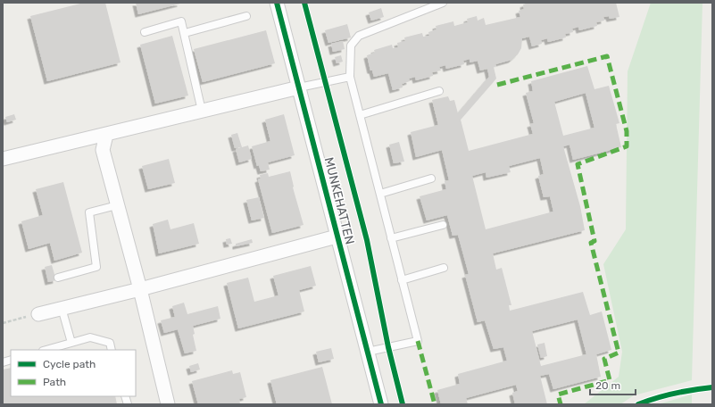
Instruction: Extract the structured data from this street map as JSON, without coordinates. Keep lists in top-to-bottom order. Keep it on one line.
{"streets":{"street":["MUNKEHATTEN"]},"legend":["Cycle path","Path"],"scale_bar":"20 m"}
